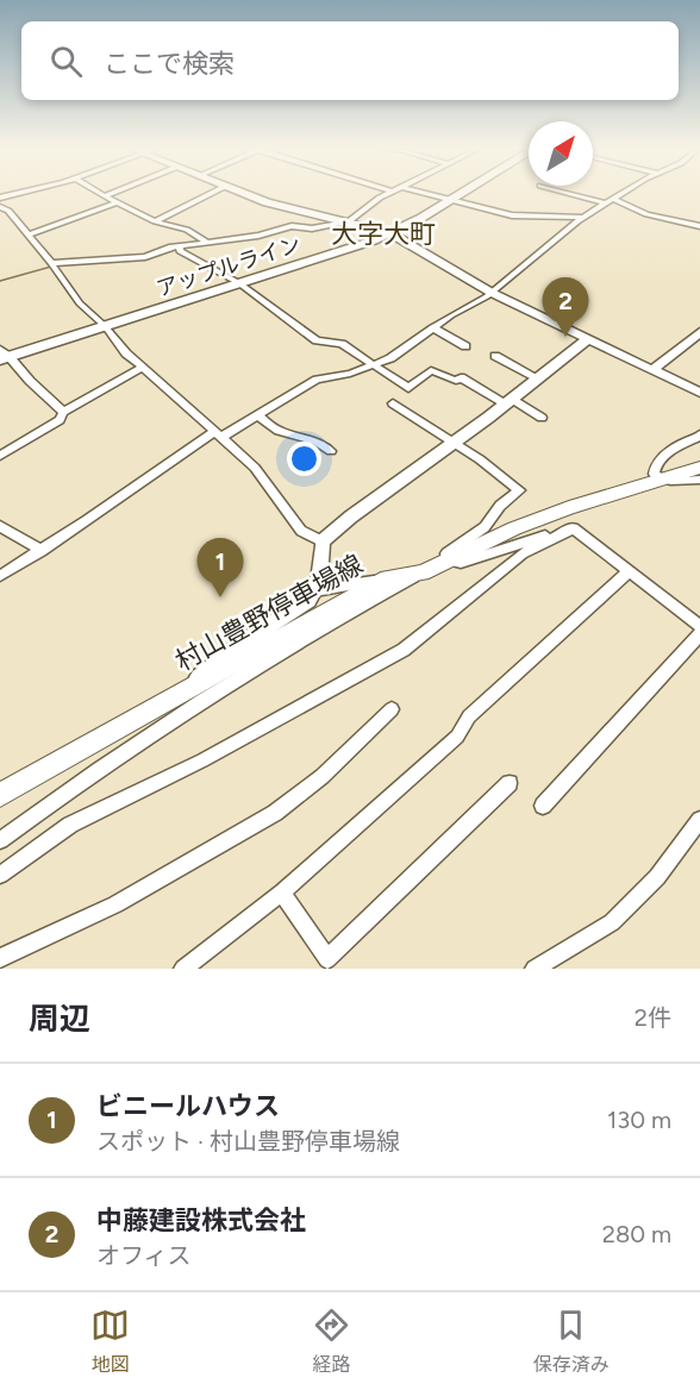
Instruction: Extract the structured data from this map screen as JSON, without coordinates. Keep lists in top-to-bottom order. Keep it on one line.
{"streets":{"highway":["アップルライン"],"main road":["村山豊野停車場線"]},"districts":["大字大町"],"north":"top right","page":{"search":"ここで検索","pins":["2","1"],"heading":["周辺","2件"],"list":[{"mark":"1","name":"ビニールハウス","note":"スポット · 村山豊野停車場線","value":"130 m"},{"mark":"2","name":"中藤建設株式会社","note":"オフィス","value":"280 m"}],"nav":["地図","経路","保存済み"]}}
